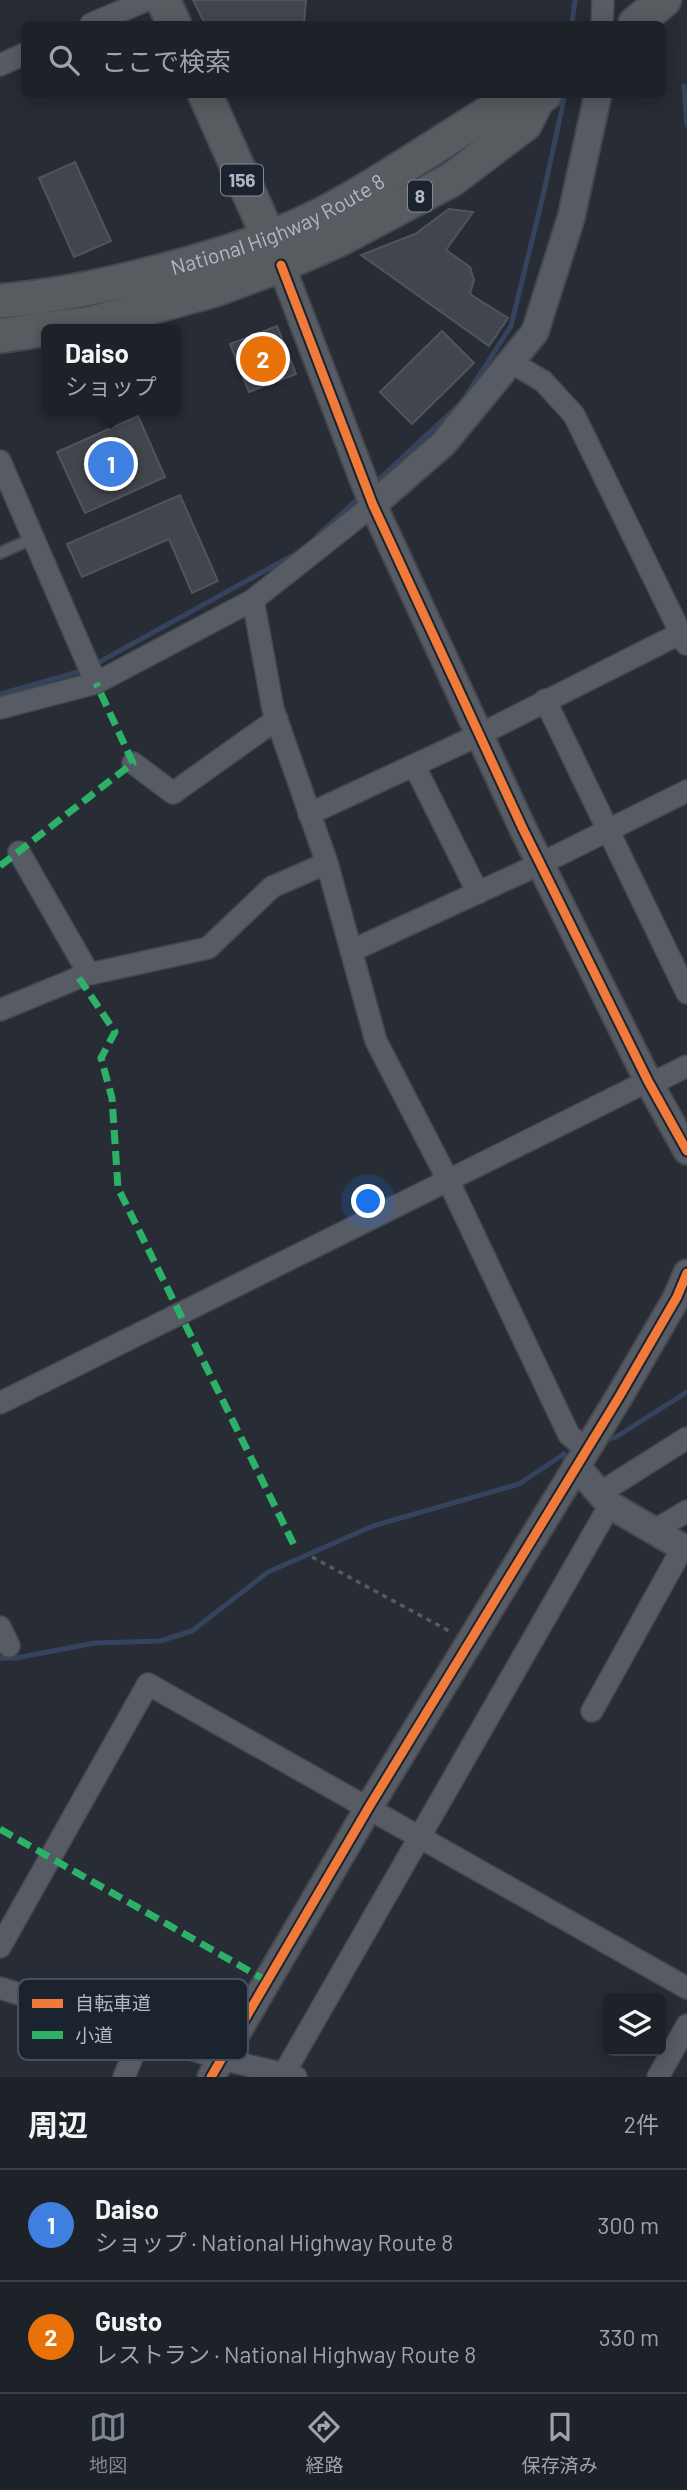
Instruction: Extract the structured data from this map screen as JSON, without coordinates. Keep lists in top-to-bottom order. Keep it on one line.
{"streets":{"highway":["156","8","National Highway Route 8"]},"crossings":[["156","National Highway Route 8"]],"legend":["自転車道","小道"],"page":{"search":"ここで検索","popup":["Daiso","ショップ"],"pins":["2","1"],"heading":["周辺","2件"],"list":[{"mark":"1","name":"Daiso","note":"ショップ · National Highway Route 8","value":"300 m"},{"mark":"2","name":"Gusto","note":"レストラン · National Highway Route 8","value":"330 m"}],"nav":["地図","経路","保存済み"]}}
